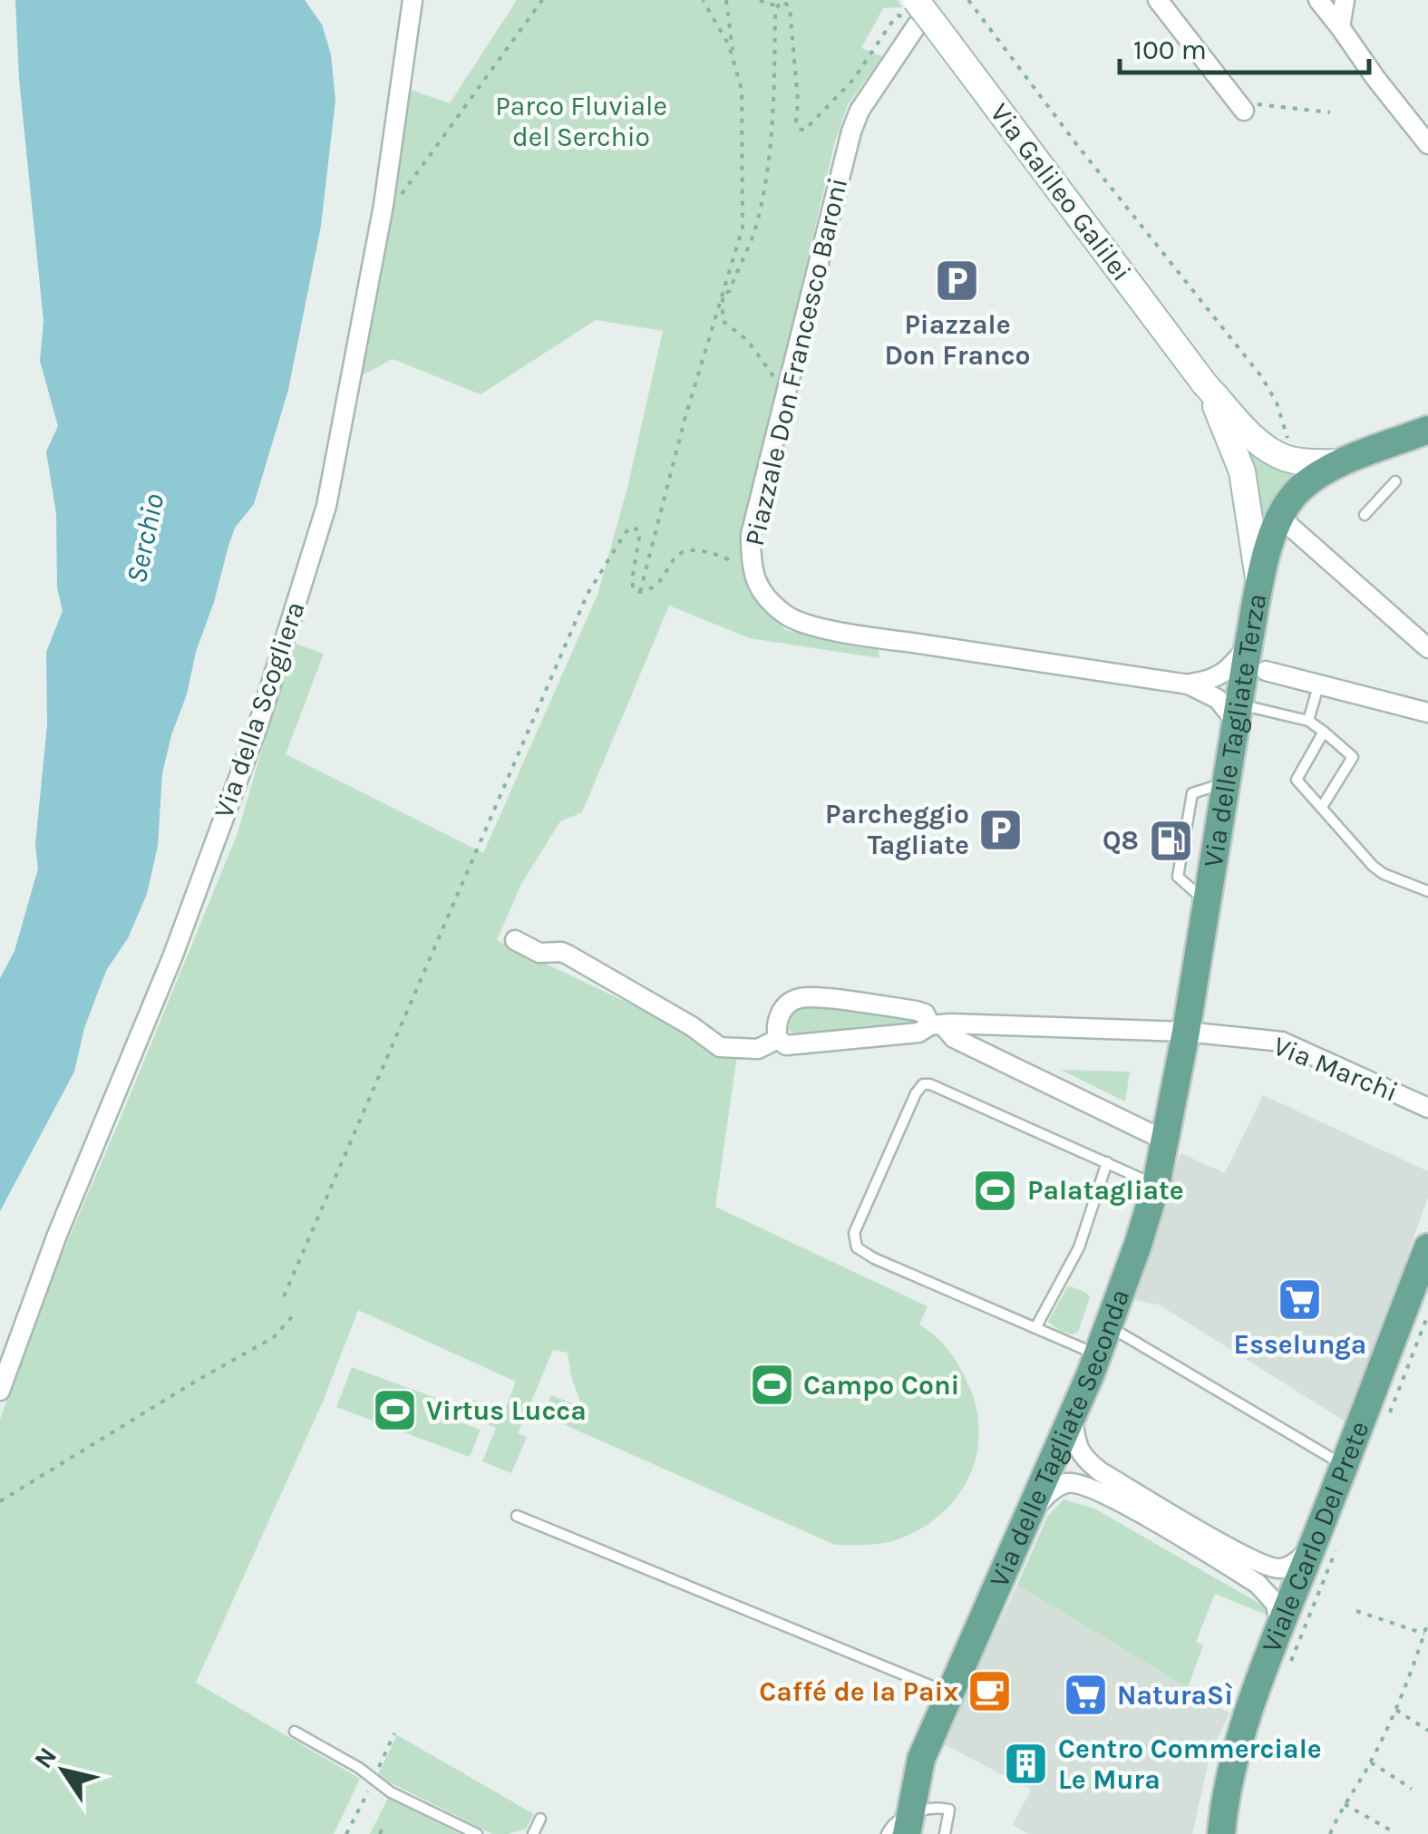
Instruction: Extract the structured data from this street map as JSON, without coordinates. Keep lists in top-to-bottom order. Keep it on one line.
{"streets":{"main road":["Via Galileo Galilei","Via delle Tagliate Terza","Via delle Tagliate Seconda","Viale Carlo Del Prete"],"street":["Piazzale Don Francesco Baroni","Via della Scogliera","Via Marchi"]},"crossings":[["Via Galileo Galilei","Piazzale Don Francesco Baroni"],["Via Galileo Galilei","Via delle Tagliate Terza"],["Piazzale Don Francesco Baroni","Via delle Tagliate Terza"],["Via delle Tagliate Terza","Via Marchi"],["Via delle Tagliate Terza","Via delle Tagliate Seconda"],["Via Marchi","Via delle Tagliate Seconda"]],"water":["Serchio"],"parks":["Parco Fluviale del Serchio"],"places":{"parking":["Piazzale Don Franco","Parcheggio Tagliate"],"fuel station":["Q8"],"sports":["Palatagliate","Campo Coni","Virtus Lucca"],"supermarket":["Esselunga","NaturaSì"],"cafe":["Caffé de la Paix"],"building":["Centro Commerciale Le Mura"]},"scale_bar":"100 m","north":"top left"}
